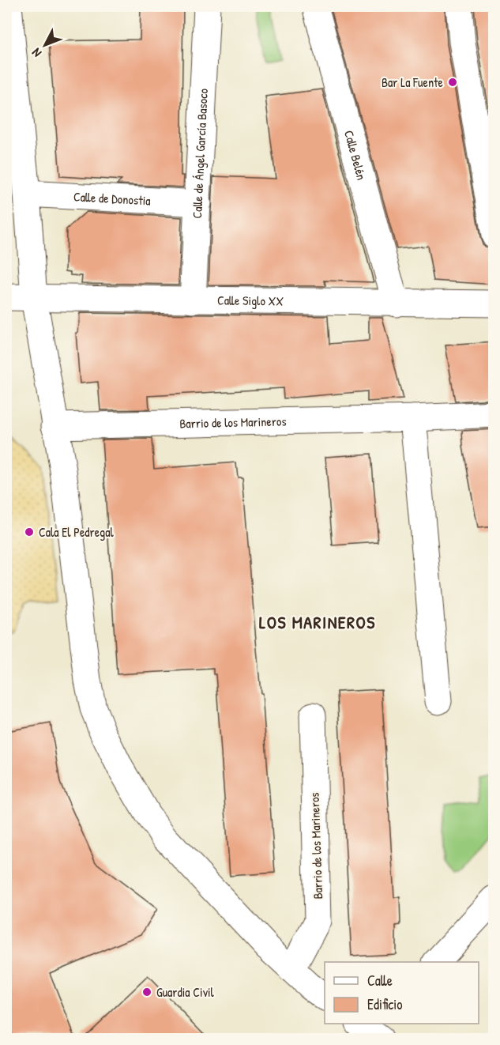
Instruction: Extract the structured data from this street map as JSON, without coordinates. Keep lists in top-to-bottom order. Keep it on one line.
{"streets":{"street":["Calle de Ángel García Basoco","Calle Belén","Calle de Donostia","Calle Siglo XX","Barrio de los Marineros"]},"crossings":[["Calle de Ángel García Basoco","Calle de Donostia"],["Calle de Ángel García Basoco","Calle Siglo XX"],["Calle Belén","Calle Siglo XX"]],"districts":["LOS MARINEROS"],"places":["Bar La Fuente","Cala El Pedregal","Guardia Civil"],"legend":["Calle","Edificio"],"north":"bottom left"}
